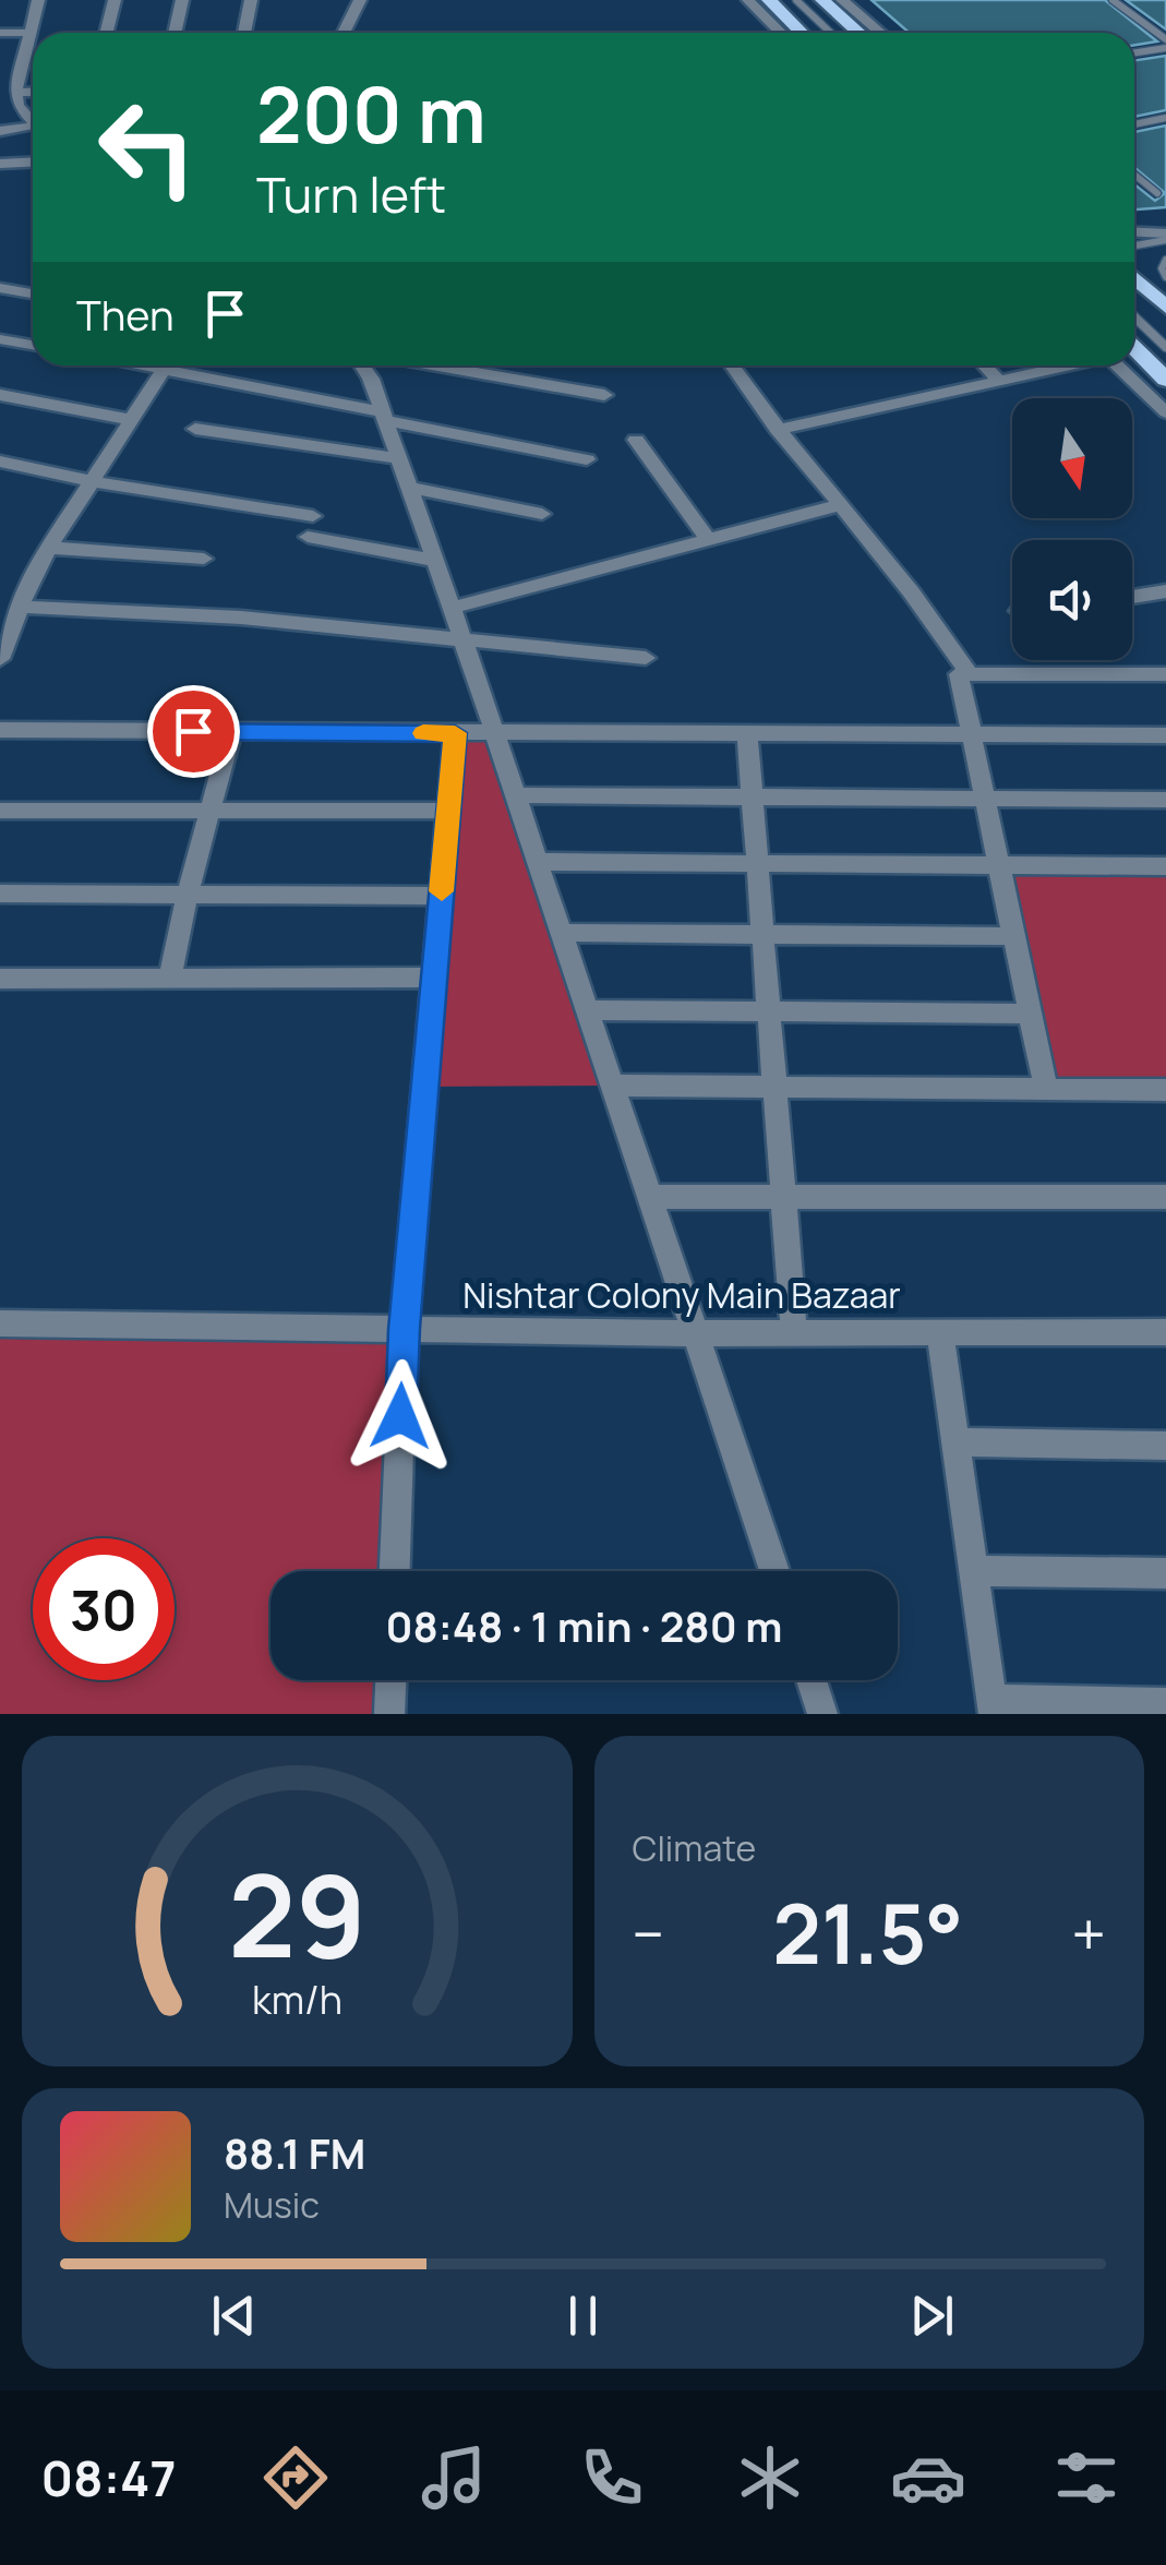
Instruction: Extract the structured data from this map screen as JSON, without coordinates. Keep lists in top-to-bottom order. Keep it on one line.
{"streets":{"street":["Nishtar Colony Main Bazaar"]},"north":"bottom","page":{"turn":["200 m","Turn left"],"then":"Then","limit":"30","trip":"08:48 · 1 min · 280 m","tile":"Climate","heat":["−","21.5°","+"],"song":["88.1 FM","Music"],"tabs":"08:47","gauge":["29","km/h"]}}
